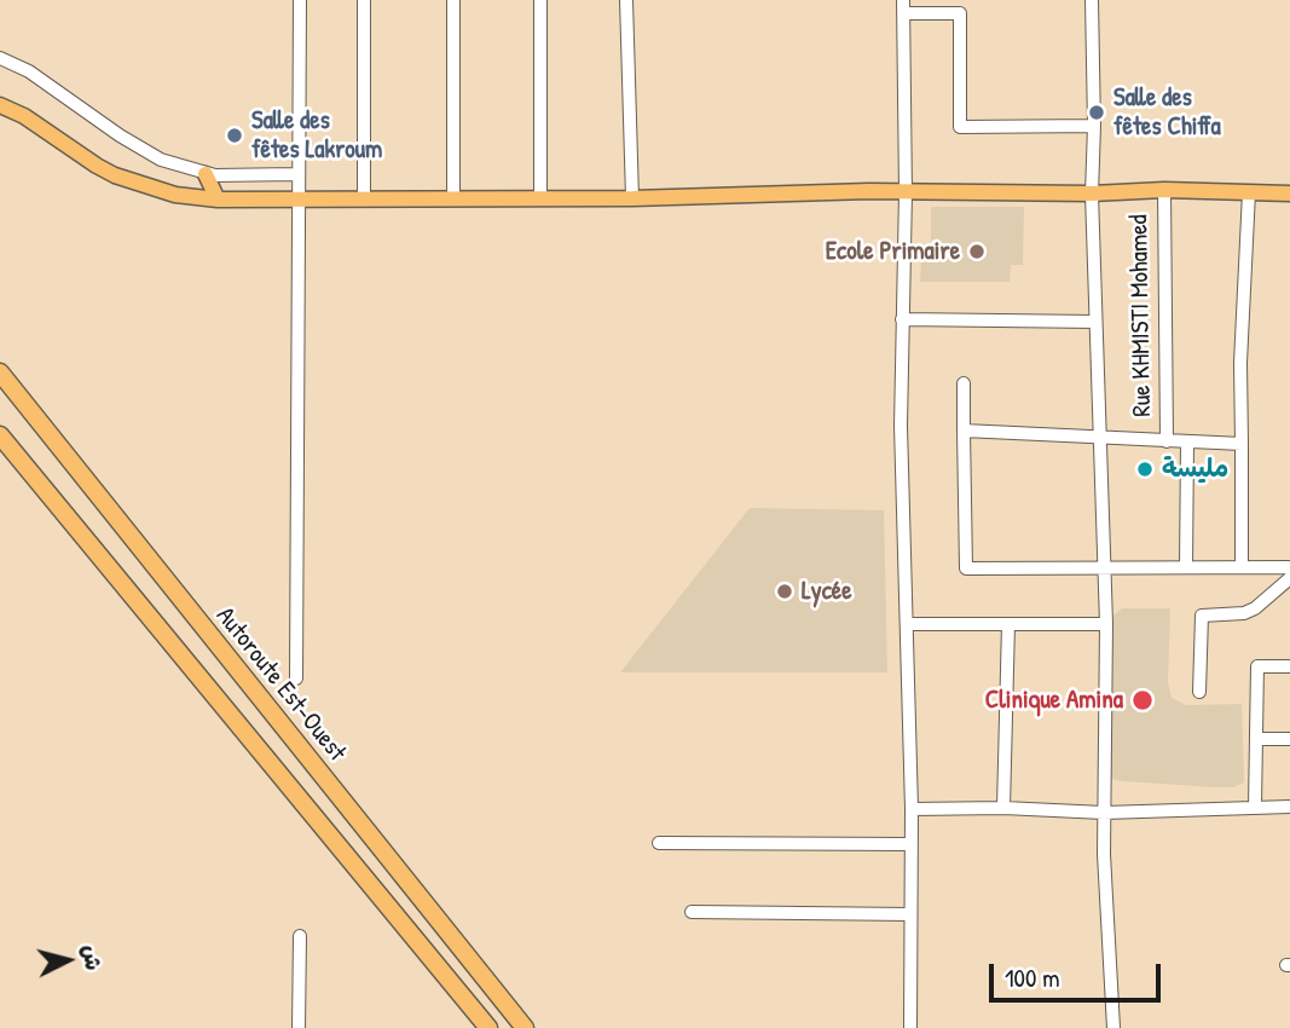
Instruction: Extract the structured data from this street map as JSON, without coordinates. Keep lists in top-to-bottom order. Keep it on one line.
{"streets":{"highway":["Autoroute Est-Ouest"],"street":["Rue KHMISTI Mohamed"]},"places":["Salle des fêtes Chiffa","Salle des fêtes Lakroum","Ecole Primaire","مليسة","Lycée","Clinique Amina"],"scale_bar":"100 m","north":"right"}
